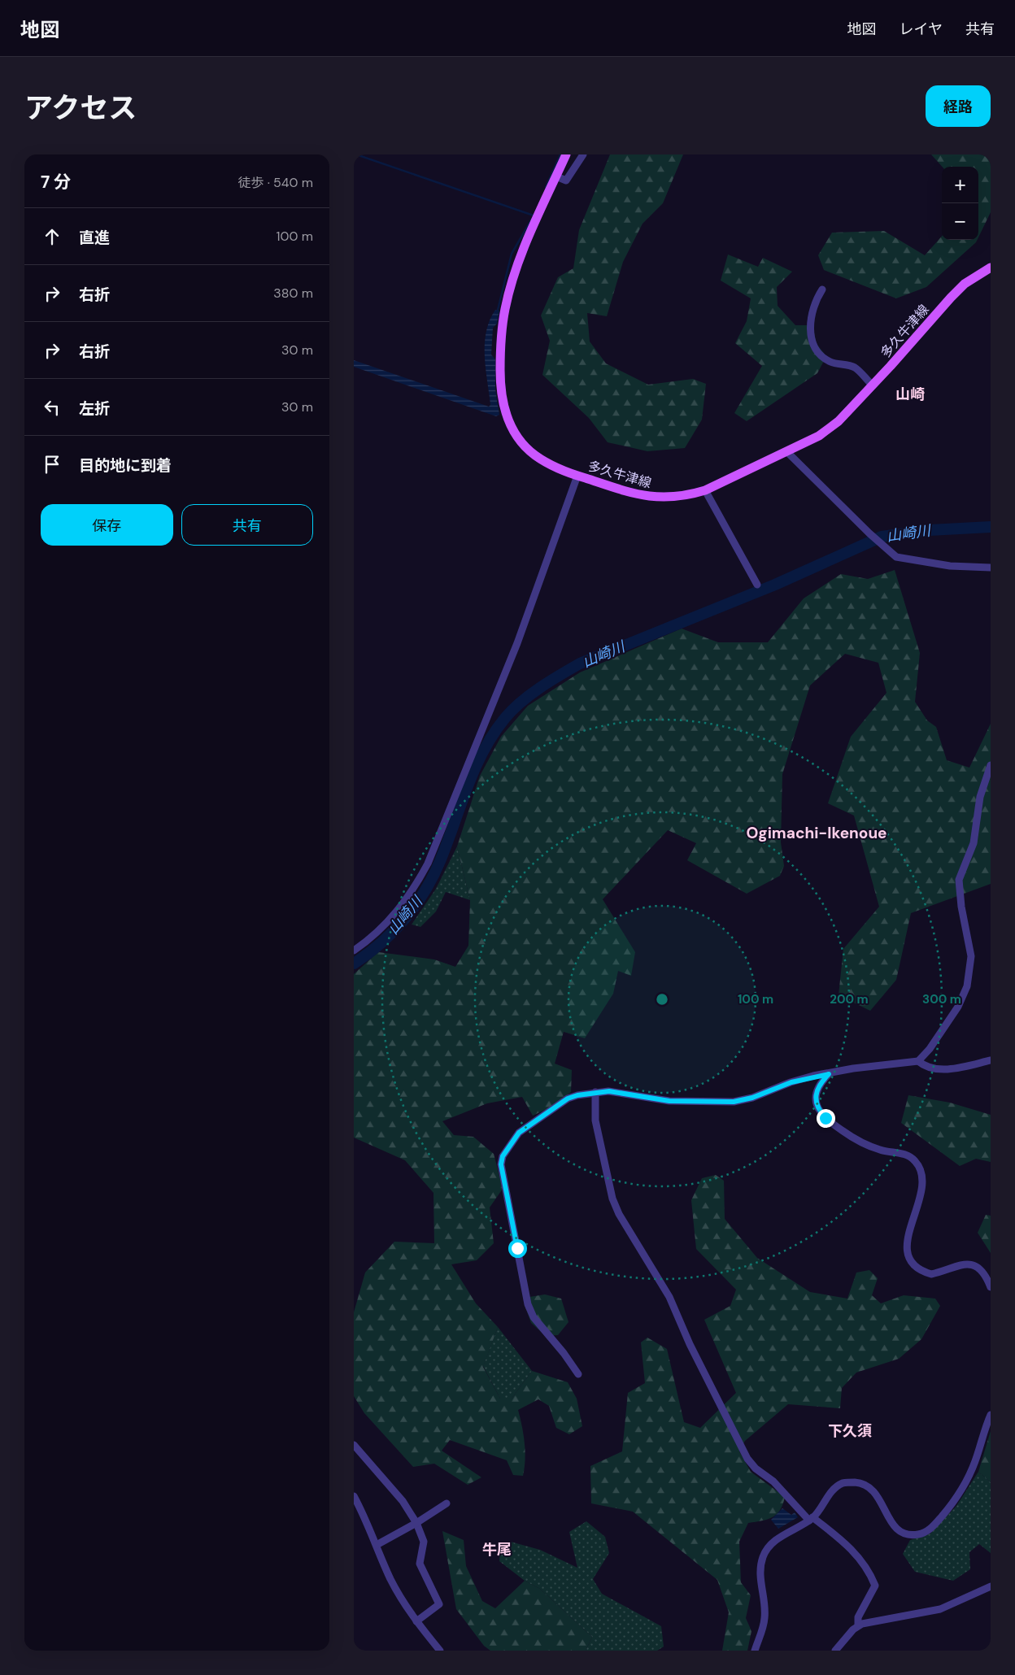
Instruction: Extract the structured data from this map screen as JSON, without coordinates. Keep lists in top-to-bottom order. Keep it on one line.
{"streets":{"main road":["多久牛津線"]},"districts":["山崎","Ogimachi-Ikenoue","下久須","牛尾"],"water":["山崎川"],"page":{"header":"地図","nav":["地図","レイヤ","共有"],"title":"アクセス","buttons":["経路",["保存","共有"]],"heading":["7 分","徒歩 · 540 m"],"map_buttons":["+","−"],"list":[["直進","100 m"],["右折","380 m"],["右折","30 m"],["左折","30 m"],"目的地に到着"]},"rings":["100 m","200 m","300 m"]}
